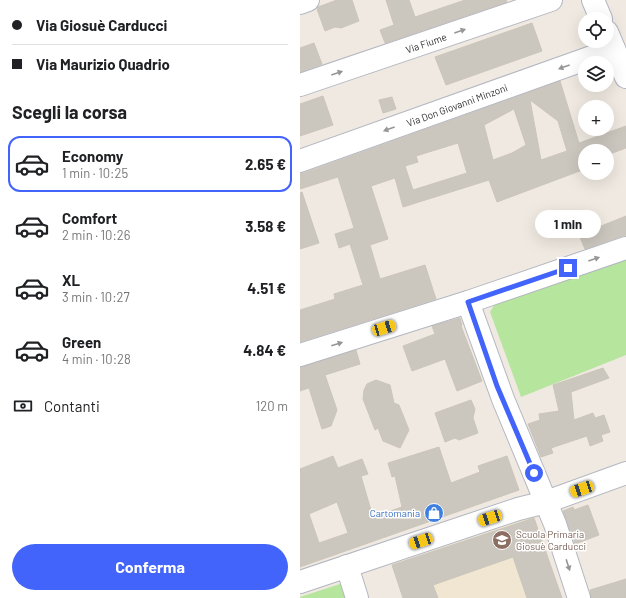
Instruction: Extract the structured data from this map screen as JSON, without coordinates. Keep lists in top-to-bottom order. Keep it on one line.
{"streets":{"street":["Via Fiume","Via Don Giovanni Minzoni"]},"one_way":["Via Fiume"],"places":{"shop":["Cartomania"],"school or university":["Scuola Primaria Giosuè Carducci"]},"page":{"banner":["Via Giosuè Carducci","Via Maurizio Quadrio"],"map_buttons":["+","−"],"heading":"Scegli la corsa","list":[{"name":"Economy","note":"1 min · 10:25","value":"2.65 €"},{"name":"Comfort","note":"2 min · 10:26","value":"3.58 €"},{"name":"XL","note":"3 min · 10:27","value":"4.51 €"},{"name":"Green","note":"4 min · 10:28","value":"4.84 €"}],"bubble":"1 min","pay":["Contanti","120 m"],"buttons":"Conferma"}}
